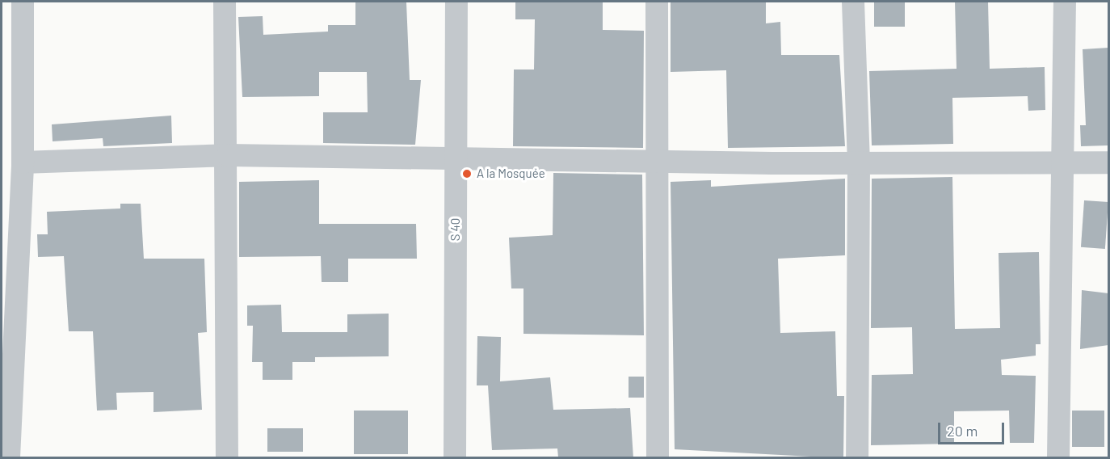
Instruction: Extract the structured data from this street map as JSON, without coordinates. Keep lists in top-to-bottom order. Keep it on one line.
{"streets":{"street":["S 40"]},"places":["A la Mosquée"],"scale_bar":"20 m"}
